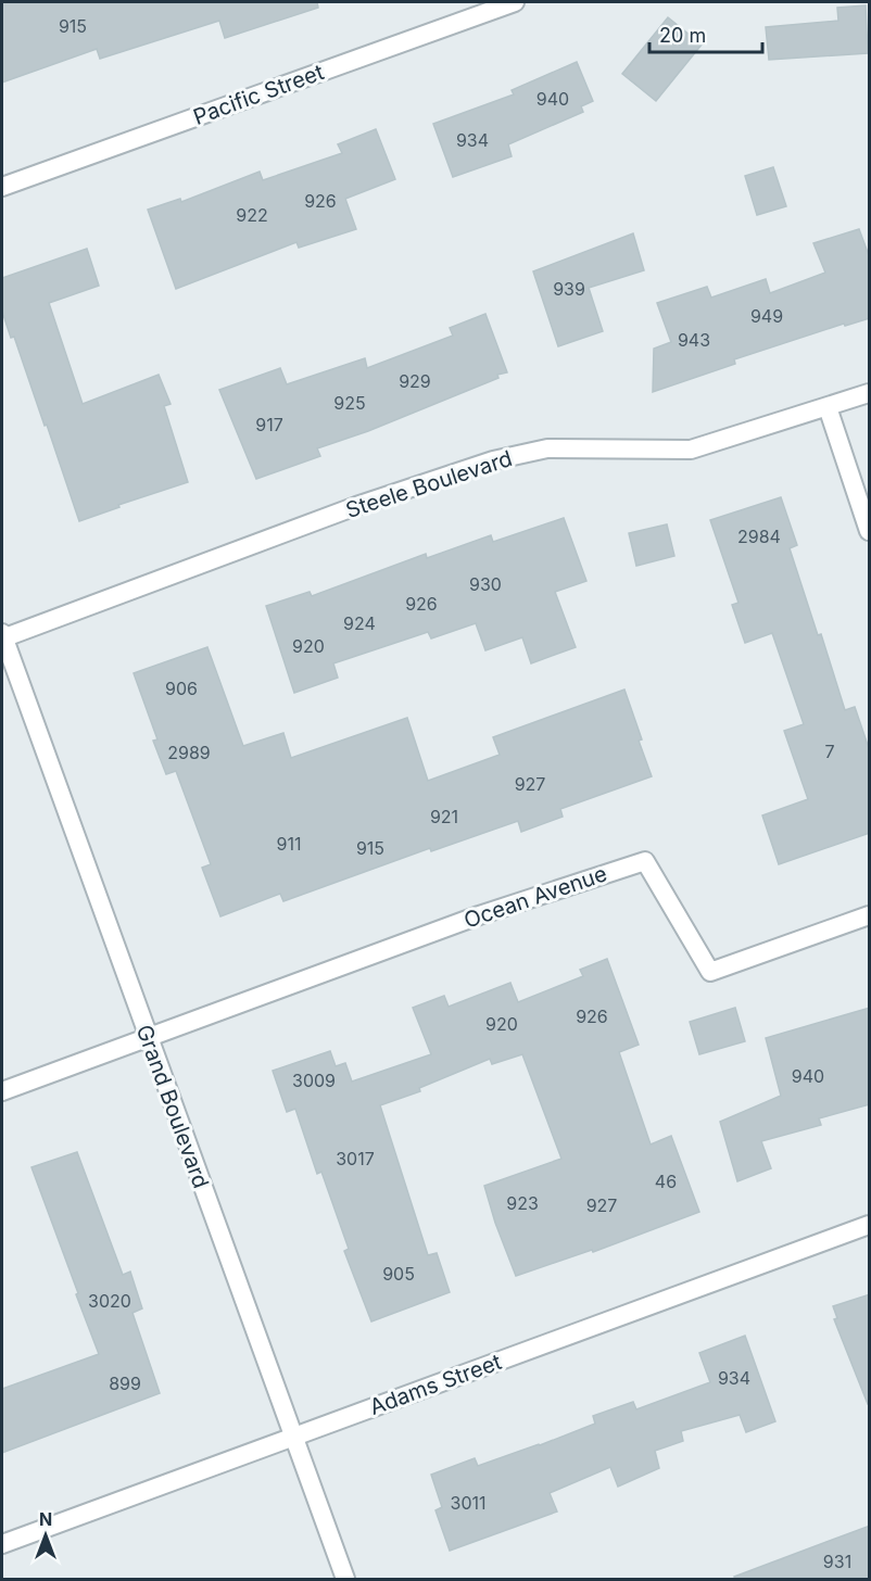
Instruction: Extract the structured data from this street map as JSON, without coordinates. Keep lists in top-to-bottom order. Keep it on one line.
{"streets":{"street":["Pacific Street","Steele Boulevard","Ocean Avenue","Grand Boulevard","Adams Street"]},"crossings":[["Steele Boulevard","Grand Boulevard"],["Ocean Avenue","Grand Boulevard"],["Grand Boulevard","Adams Street"]],"house_numbers":["915","940","934","926","922","939","949","943","929","925","917","2984","930","926","924","920","906","7","2989","927","921","911","915","926","920","940","3009","3017","46","923","927","905","3020","934","899","3011","931"],"scale_bar":"20 m","north":"top"}
